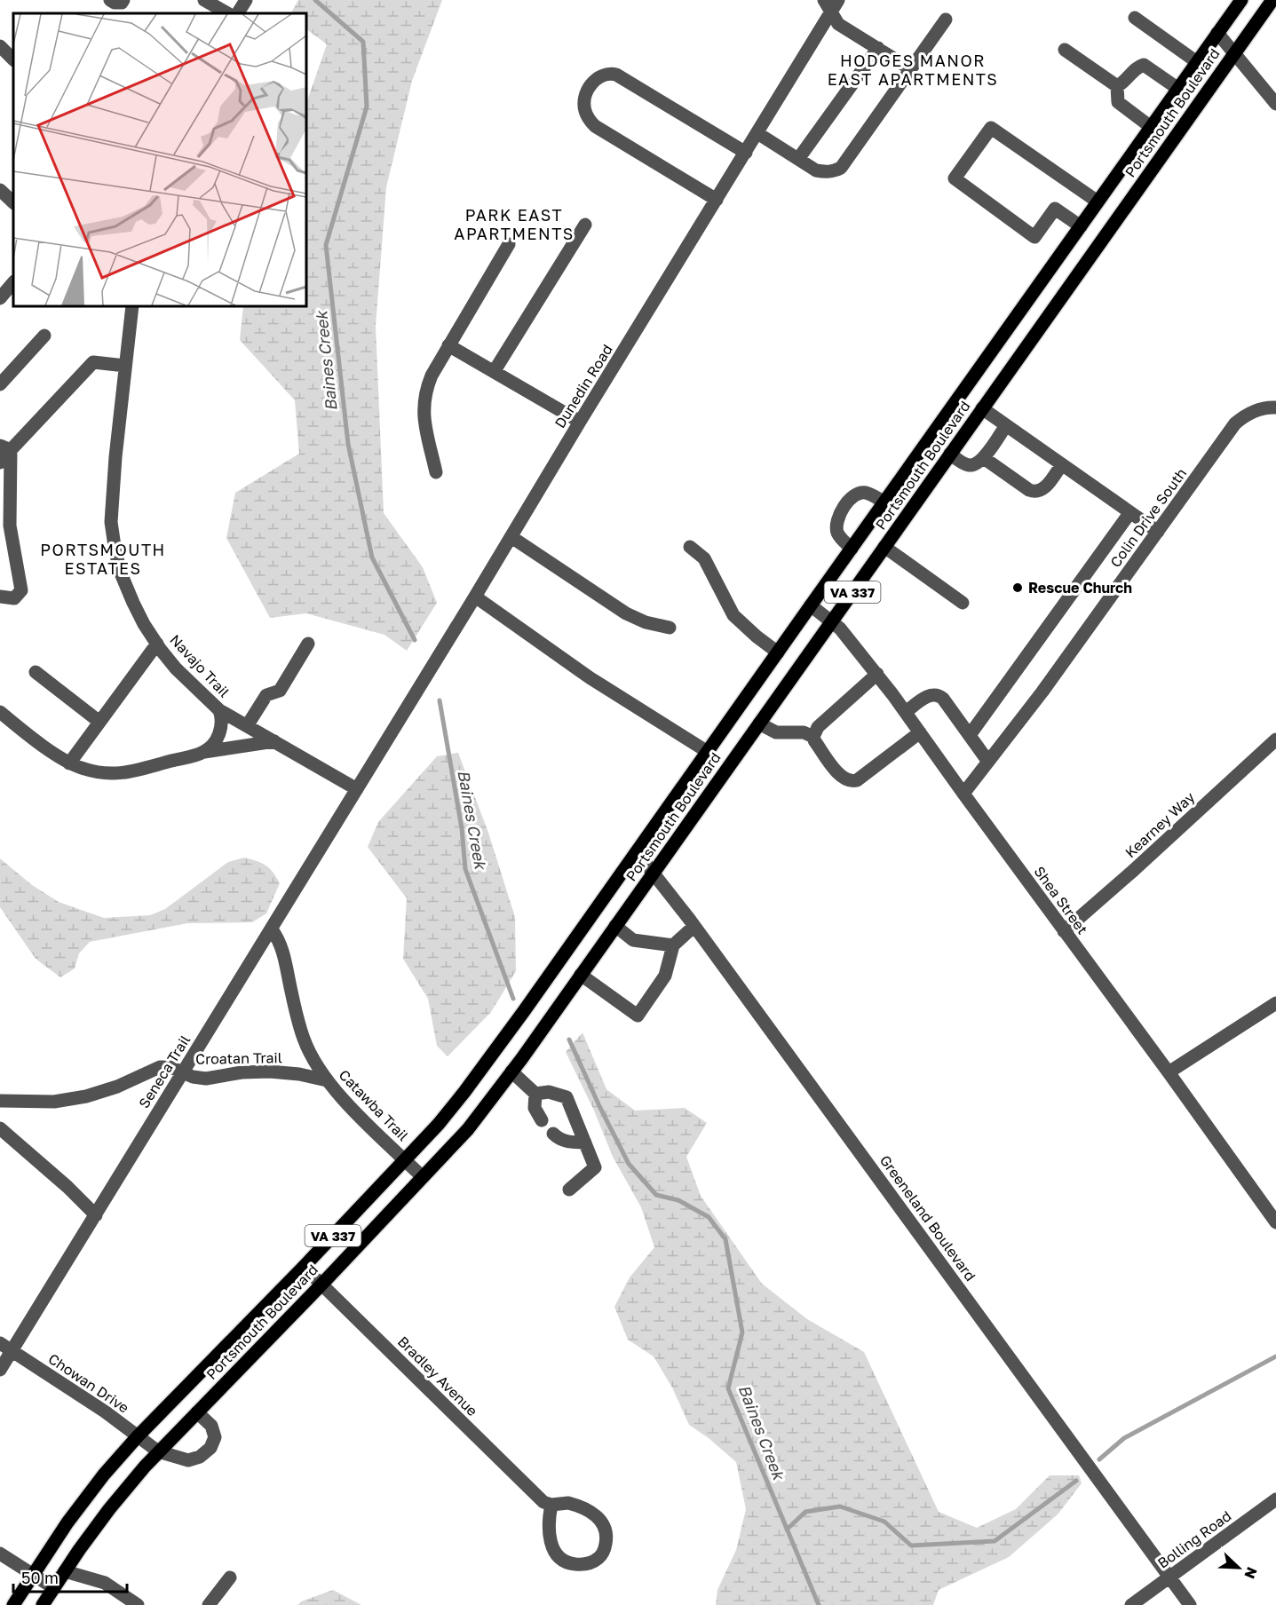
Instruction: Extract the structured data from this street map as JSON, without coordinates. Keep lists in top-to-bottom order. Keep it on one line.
{"streets":{"main road":["Portsmouth Boulevard","VA 337"],"street":["Dunedin Road","Colin Drive South","Navajo Trail","Kearney Way","Shea Street","Croatan Trail","Seneca Trail","Catawba Trail","Greeneland Boulevard","Bradley Avenue","Chowan Drive","Bolling Road"]},"crossings":[["Portsmouth Boulevard","Shea Street"],["Portsmouth Boulevard","Catawba Trail"],["Portsmouth Boulevard","Greeneland Boulevard"],["Portsmouth Boulevard","Bradley Avenue"],["Portsmouth Boulevard","Chowan Drive"],["Dunedin Road","Navajo Trail"],["Dunedin Road","Seneca Trail"],["Colin Drive South","Shea Street"],["Navajo Trail","Seneca Trail"],["Kearney Way","Shea Street"],["Croatan Trail","Seneca Trail"],["Croatan Trail","Catawba Trail"],["Seneca Trail","Catawba Trail"],["Seneca Trail","Chowan Drive"],["Greeneland Boulevard","Bolling Road"]],"districts":["HODGES MANOR EAST APARTMENTS","PARK EAST APARTMENTS","PORTSMOUTH ESTATES"],"water":["Baines Creek"],"places":["Rescue Church"],"scale_bar":"50 m","north":"bottom right"}
